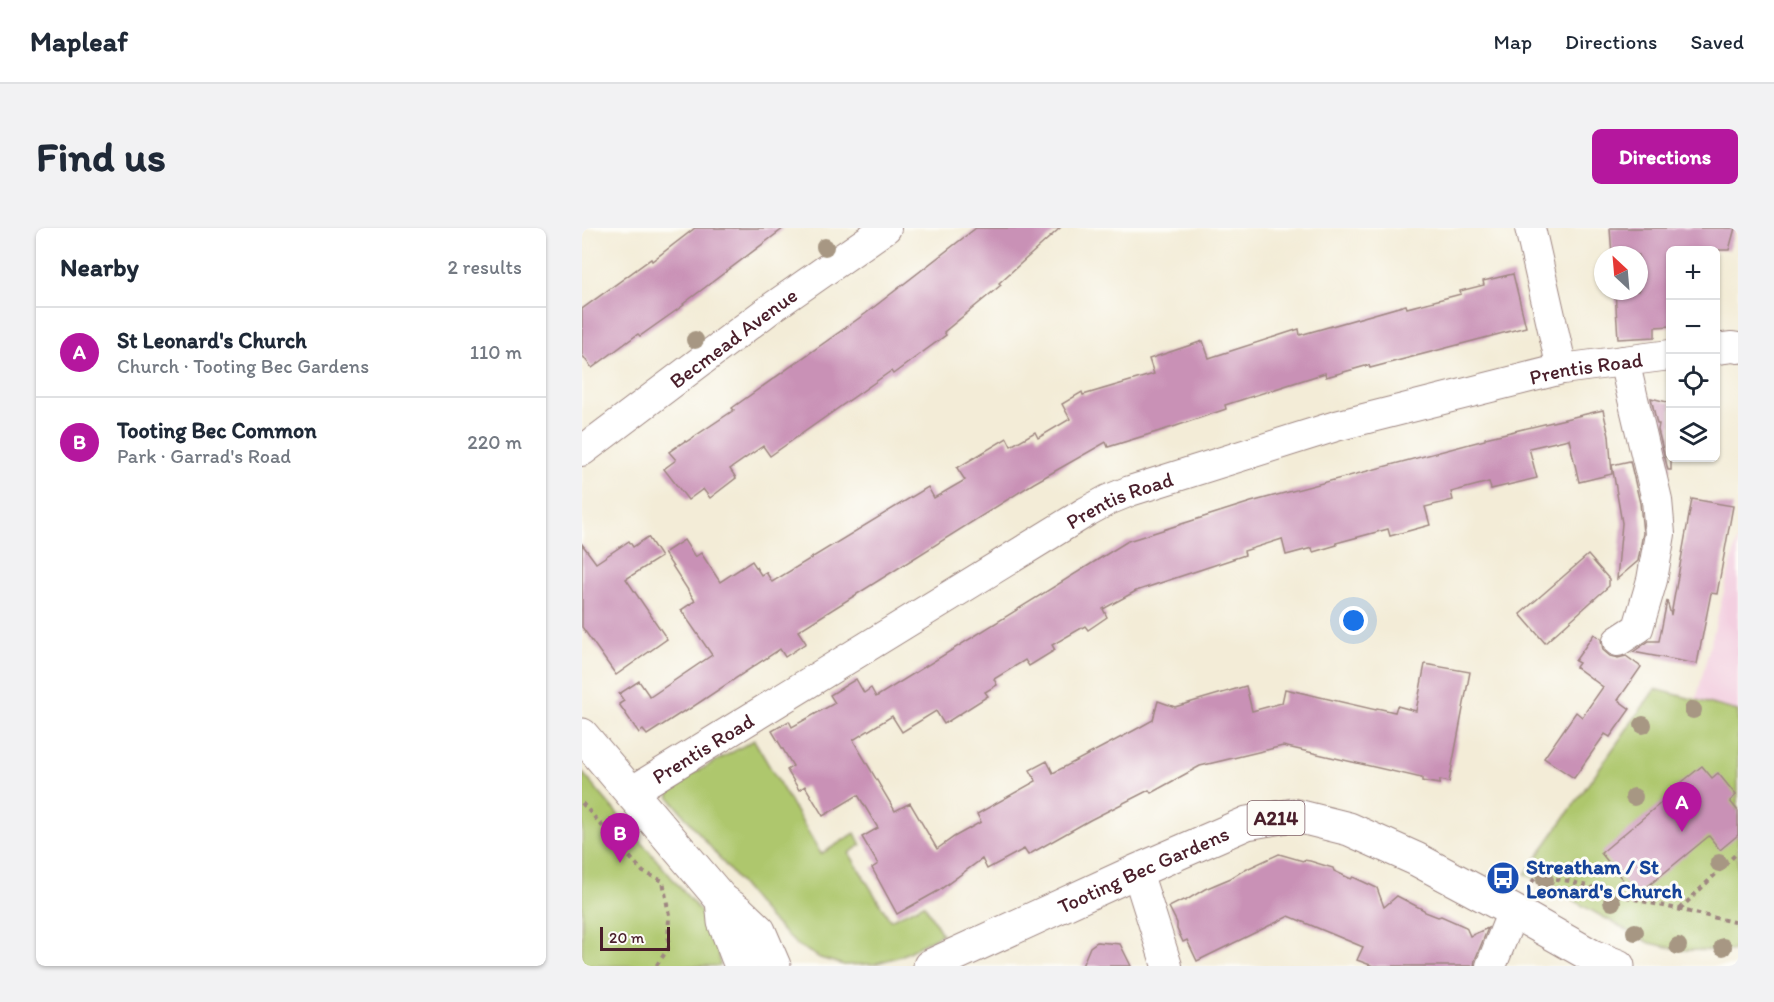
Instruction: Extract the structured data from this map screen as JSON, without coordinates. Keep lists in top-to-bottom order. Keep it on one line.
{"streets":{"main road":["A214","Tooting Bec Gardens"],"street":["Becmead Avenue","Prentis Road"]},"places":{"bus stop":["Streatham / St Leonard's Church"]},"scale_bar":"20 m","north":"top left","page":{"header":"Mapleaf","nav":["Map","Directions","Saved"],"buttons":"Directions","title":"Find us","heading":["Nearby","2 results"],"map_buttons":["+","−"],"list":[{"mark":"A","name":"St Leonard's Church","note":"Church · Tooting Bec Gardens","value":"110 m"},{"mark":"B","name":"Tooting Bec Common","note":"Park · Garrad's Road","value":"220 m"}],"pins":["A","B"],"scale":"20 m"}}
